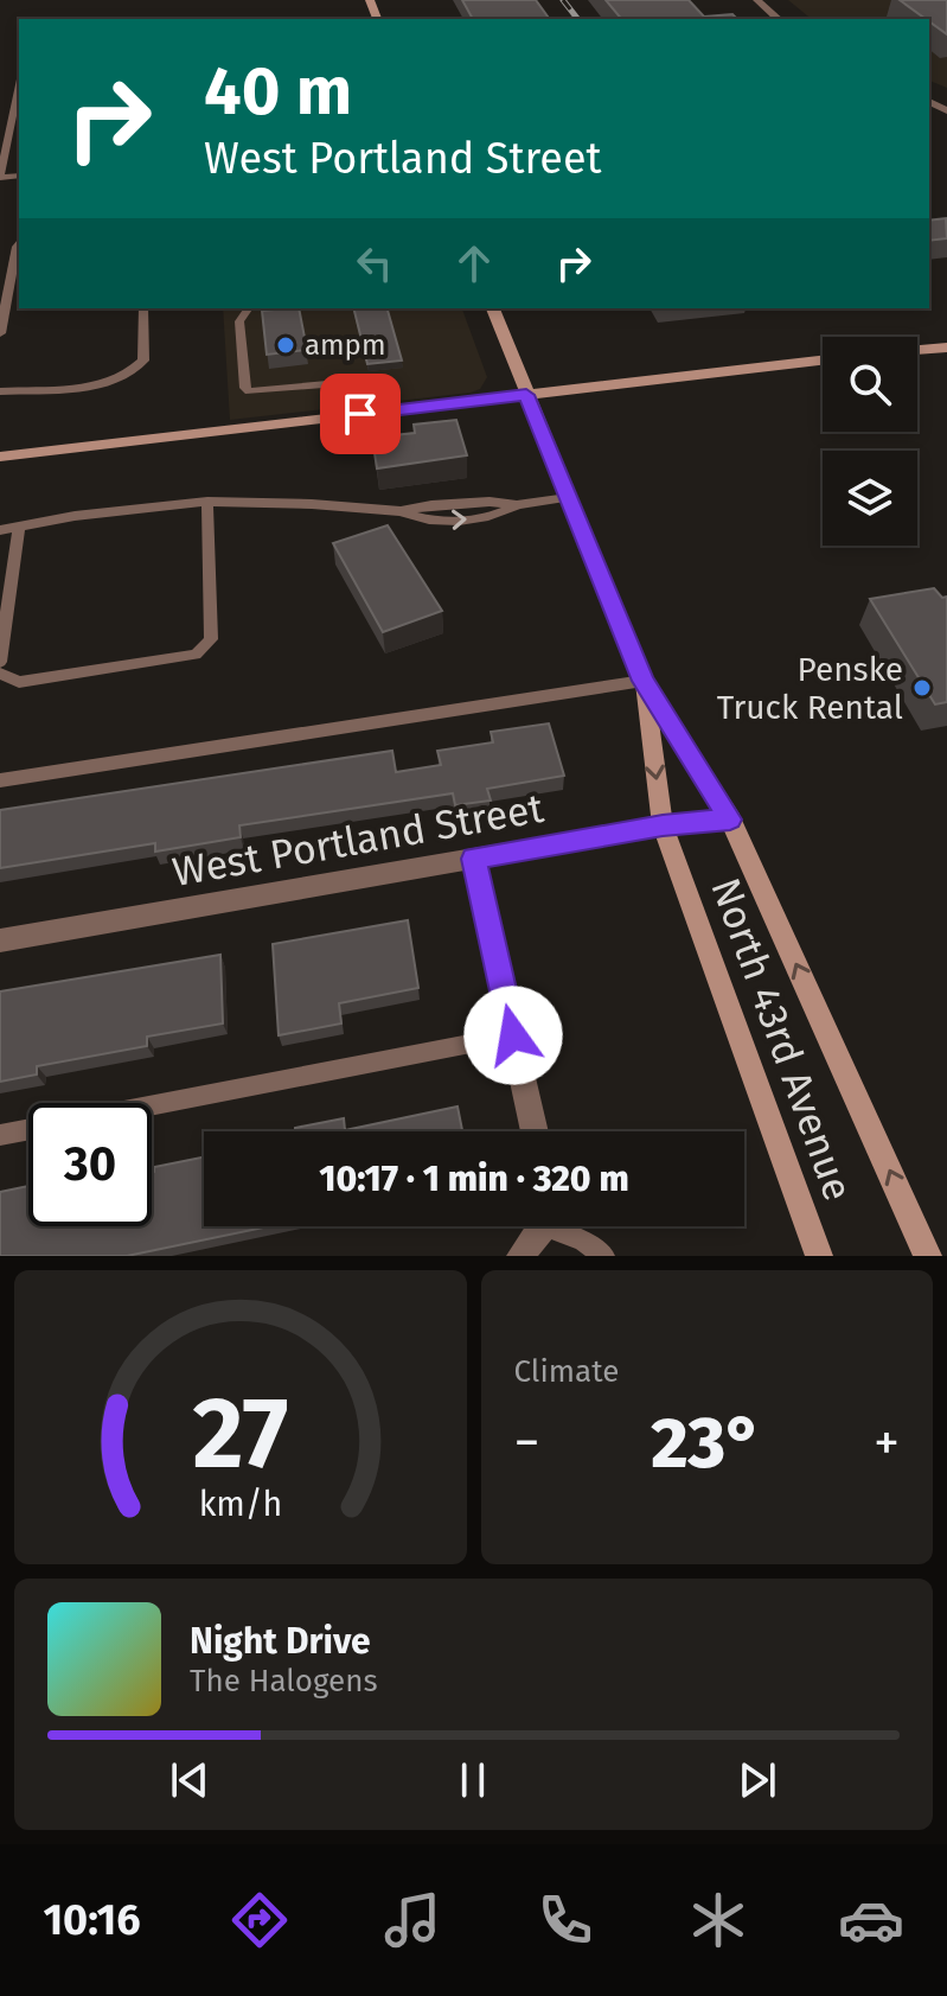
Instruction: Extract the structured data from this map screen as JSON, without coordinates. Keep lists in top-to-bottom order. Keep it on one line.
{"streets":{"main road":["North 43rd Avenue"],"street":["West Portland Street"]},"crossings":[["West Portland Street","North 43rd Avenue"]],"places":["ampm","Penske Truck Rental"],"page":{"turn":["40 m","West Portland Street"],"limit":"30","trip":"10:17 · 1 min · 320 m","tile":"Climate","heat":["−","23°","+"],"song":["Night Drive","The Halogens"],"tabs":"10:16","gauge":["27","km/h"]}}
